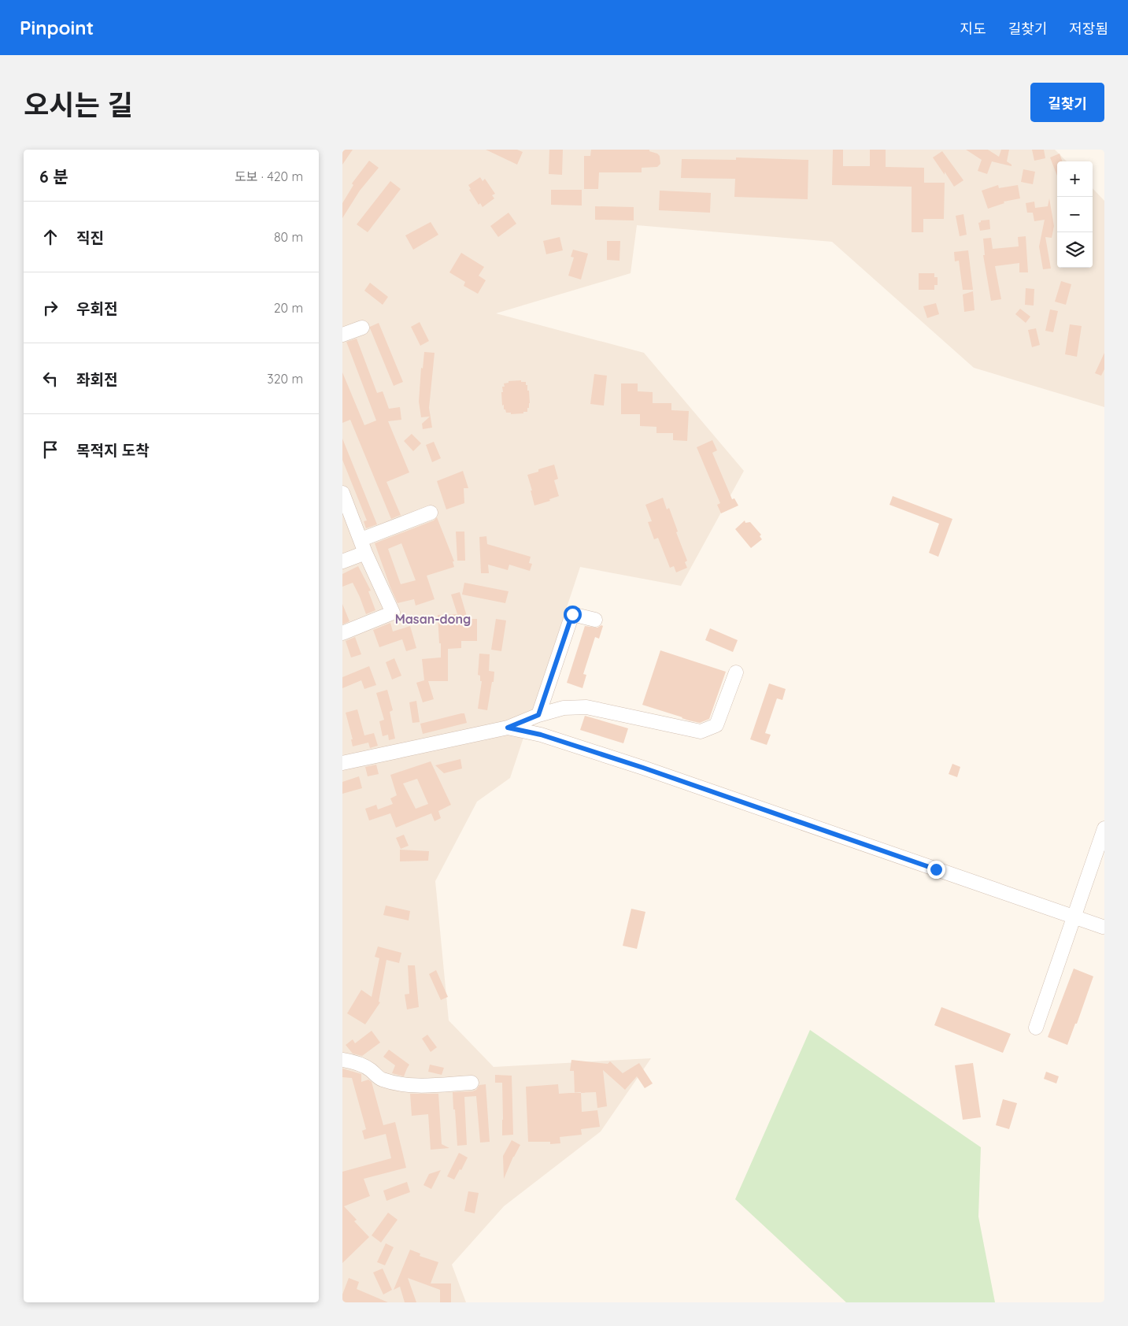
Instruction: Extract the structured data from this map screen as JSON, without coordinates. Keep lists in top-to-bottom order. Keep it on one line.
{"districts":["Masan-dong"],"page":{"header":"Pinpoint","nav":["지도","길찾기","저장됨"],"title":"오시는 길","buttons":"길찾기","heading":["6 분","도보 · 420 m"],"map_buttons":["+","−"],"list":[["직진","80 m"],["우회전","20 m"],["좌회전","320 m"],"목적지 도착"]}}
